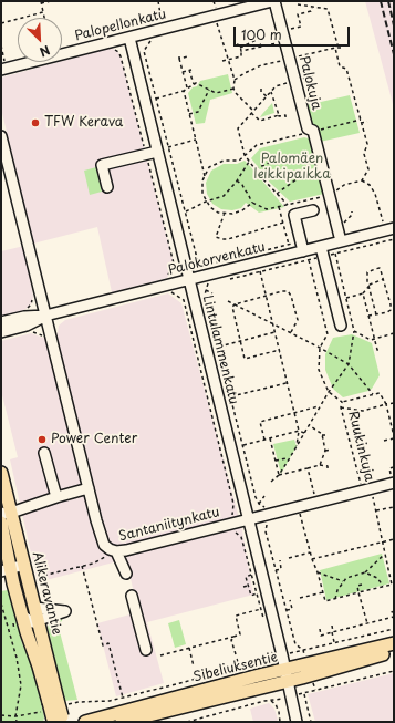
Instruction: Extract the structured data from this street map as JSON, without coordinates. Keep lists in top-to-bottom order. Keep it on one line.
{"streets":{"main road":["Alikeravantie","Sibeliuksentie"],"street":["Palopellonkatu","Palokuja","Palokorvenkatu","Lintulammenkatu","Santaniitynkatu"],"path":["Ruukinkuja"]},"crossings":[["Palopellonkatu","Palokuja"],["Palopellonkatu","Lintulammenkatu"],["Palokuja","Palokorvenkatu"],["Palokorvenkatu","Lintulammenkatu"],["Palokorvenkatu","Ruukinkuja"],["Palokorvenkatu","Santaniitynkatu"],["Lintulammenkatu","Santaniitynkatu"],["Lintulammenkatu","Sibeliuksentie"],["Ruukinkuja","Santaniitynkatu"]],"parks":["Palomäen leikkipaikka"],"places":["TFW Kerava","Power Center"],"scale_bar":"100 m","north":"bottom right"}
